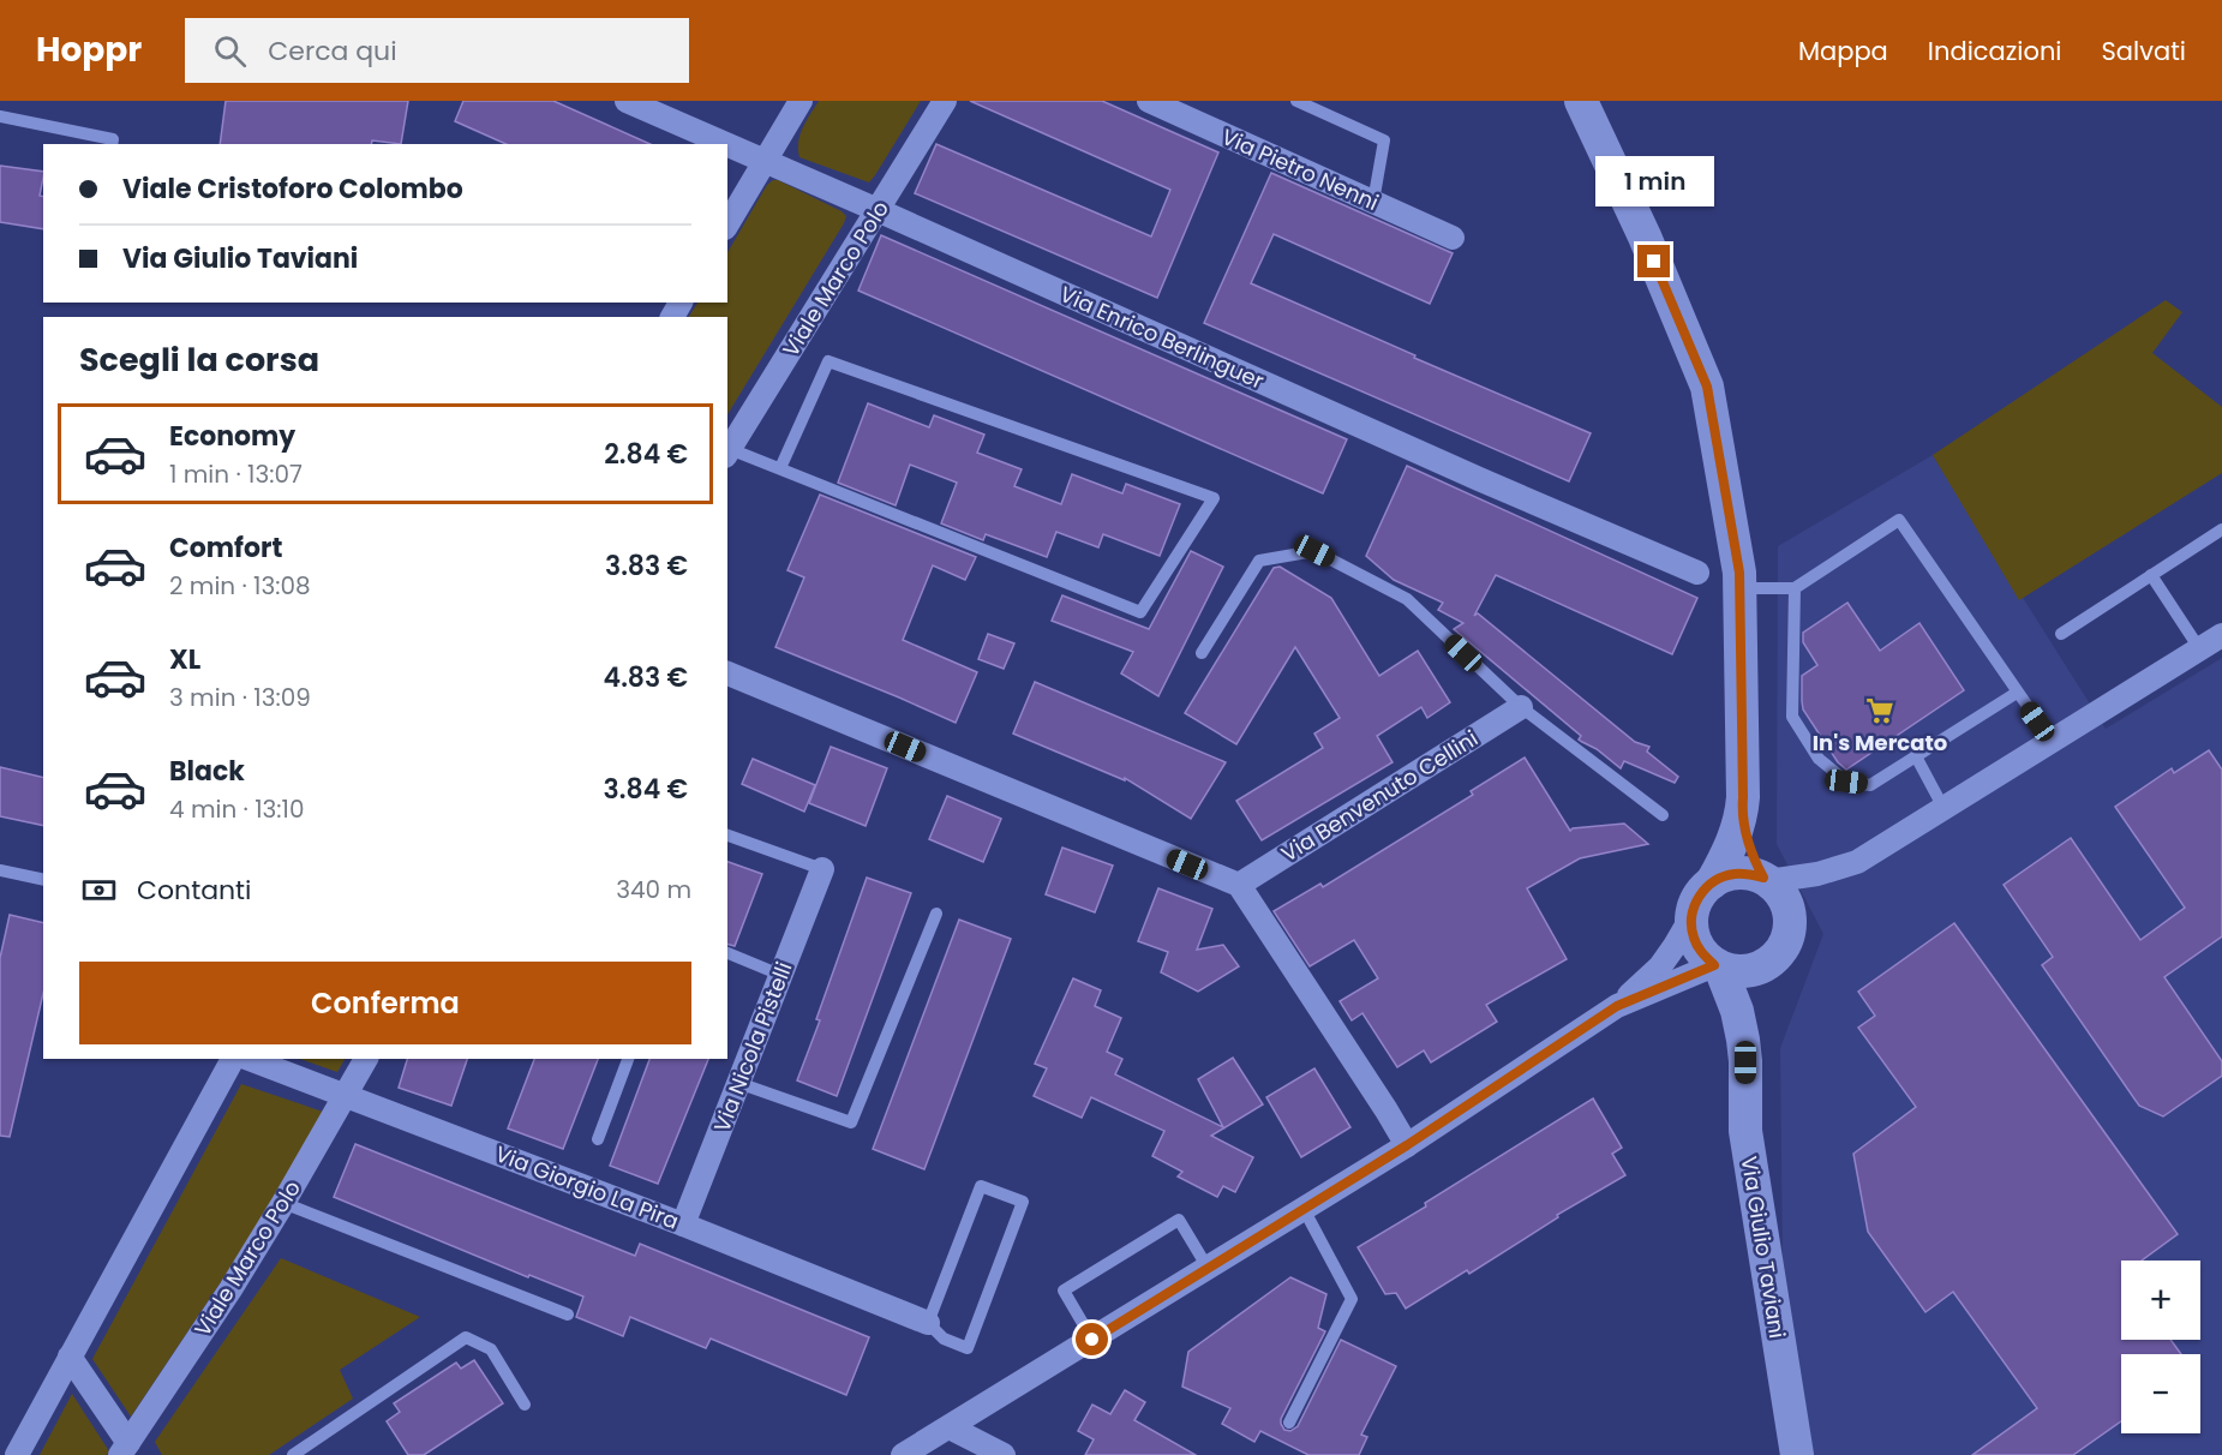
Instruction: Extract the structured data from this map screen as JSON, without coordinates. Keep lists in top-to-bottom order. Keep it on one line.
{"streets":{"main road":["Via Giulio Taviani"],"street":["Via Pietro Nenni","Viale Marco Polo","Via Enrico Berlinguer","Via Benvenuto Cellini","Via Nicola Pistelli","Via Giorgio La Pira"]},"crossings":[["Viale Marco Polo","Via Enrico Berlinguer"],["Viale Marco Polo","Via Giorgio La Pira"],["Via Nicola Pistelli","Via Giorgio La Pira"]],"places":{"supermarket":["In's Mercato"]},"page":{"header":"Hoppr","search":"Cerca qui","nav":["Mappa","Indicazioni","Salvati"],"banner":["Viale Cristoforo Colombo","Via Giulio Taviani"],"bubble":"1 min","heading":"Scegli la corsa","list":[{"name":"Economy","note":"1 min · 13:07","value":"2.84 €"},{"name":"Comfort","note":"2 min · 13:08","value":"3.83 €"},{"name":"XL","note":"3 min · 13:09","value":"4.83 €"},{"name":"Black","note":"4 min · 13:10","value":"3.84 €"}],"pay":["Contanti","340 m"],"buttons":"Conferma","map_buttons":["+","−"]}}
